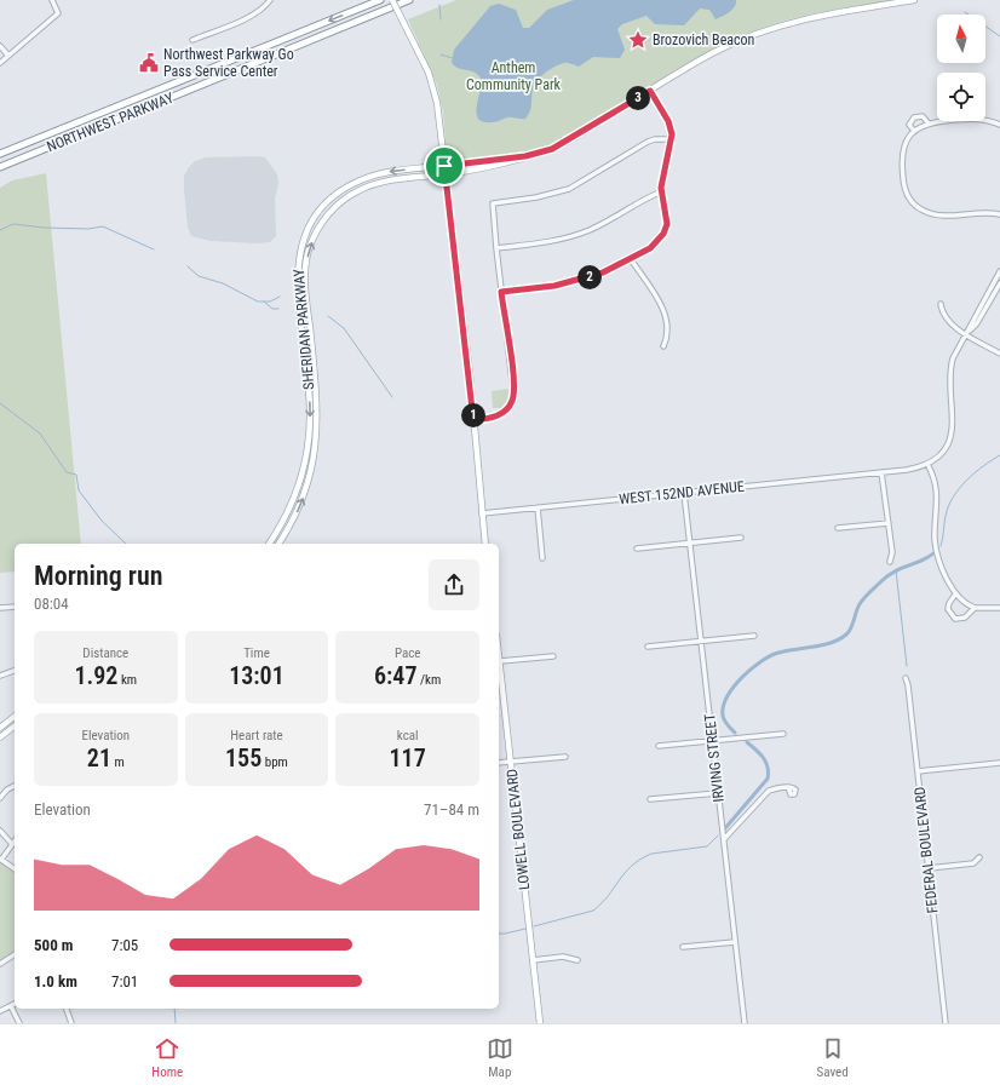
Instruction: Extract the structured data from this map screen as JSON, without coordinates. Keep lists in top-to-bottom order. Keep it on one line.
{"streets":{"highway":["NORTHWEST PARKWAY"],"main road":["SHERIDAN PARKWAY","LOWELL BOULEVARD"],"street":["WEST 152ND AVENUE","IRVING STREET","FEDERAL BOULEVARD"]},"crossings":[["WEST 152ND AVENUE","IRVING STREET"]],"parks":["Anthem Community Park"],"places":{"place":["Brozovich Beacon"],"public building":["Northwest Parkway Go Pass Service Center"]},"north":"top","page":{"pins":["3","2","1"],"heading":["Morning run","08:04"],"stats":[["Distance","1.92 km"],["Time","13:01"],["Pace","6:47 /km"],["Elevation","21 m"],["Heart rate","155 bpm"],["kcal","117"]],"chart":["Elevation","71–84 m"],"list":[{"name":"500 m","note":"7:05"},{"name":"1.0 km","note":"7:01"}],"tabs":["Home","Map","Saved"]}}
